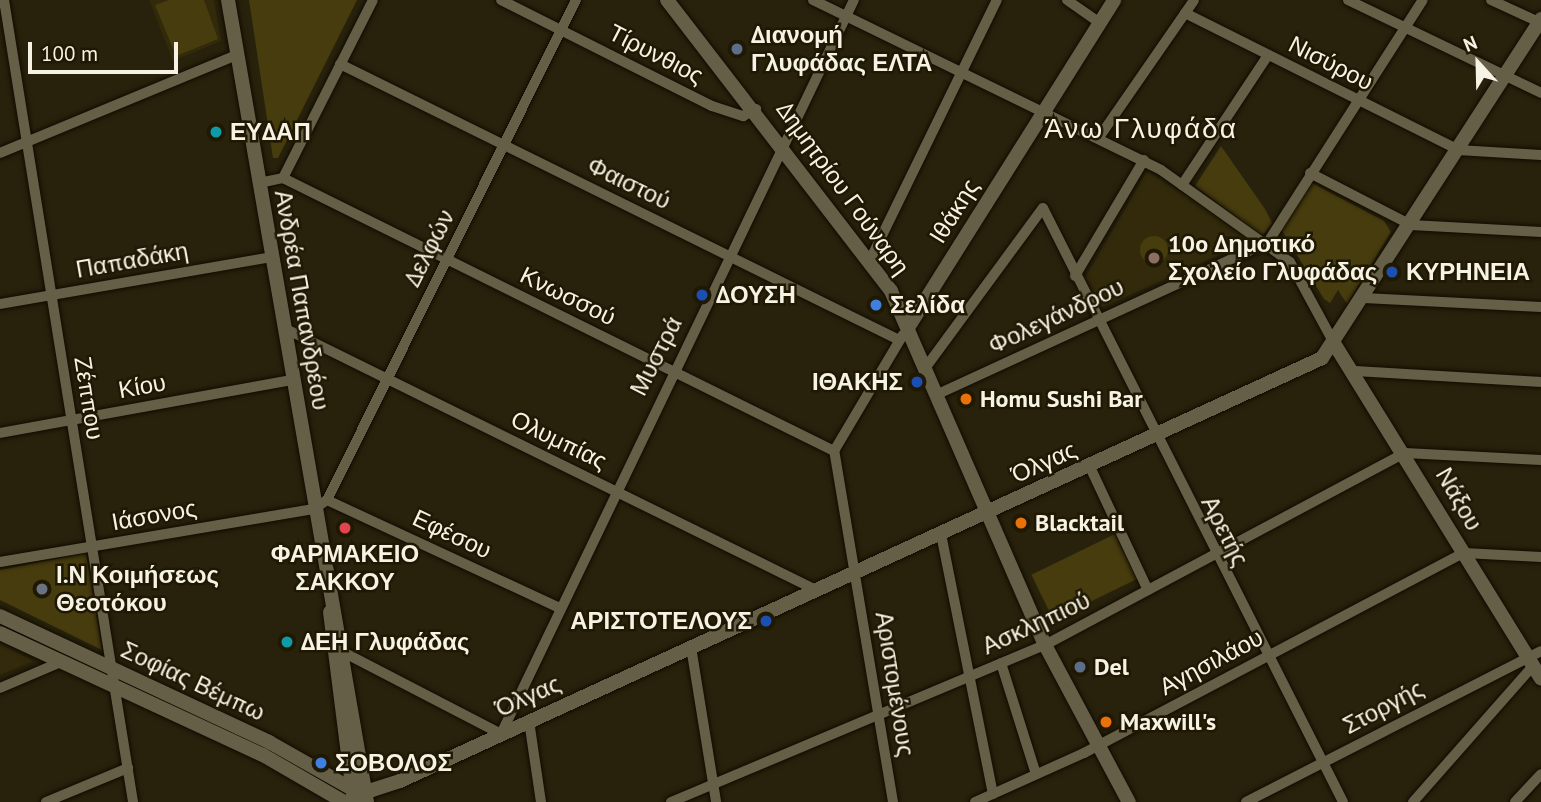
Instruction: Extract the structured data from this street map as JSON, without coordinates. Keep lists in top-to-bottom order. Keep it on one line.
{"streets":{"main road":["Δημητρίου Γούναρη","Ιθάκης","Ανδρέα Παπανδρέου","Όλγας","Νάξου","Σοφίας Βέμπω"],"street":["Τίρυνθιος","Νισύρου","Φαιστού","Δελφών","Παπαδάκη","Κνωσσού","Φολεγάνδρου","Μυστρά","Κίου","Ζέππου","Ολυμπίας","Ιάσονος","Αρετής","Εφέσου","Ασκληπιού","Αγησιλάου","Αριστομένους","Στοργής"]},"crossings":[["Τίρυνθιος","Δημητρίου Γούναρη"],["Τίρυνθιος","Δελφών"],["Νισύρου","Όλγας"],["Φαιστού","Ιθάκης"],["Φαιστού","Δελφών"],["Φαιστού","Μυστρά"],["Δημητρίου Γούναρη","Ιθάκης"],["Δημητρίου Γούναρη","Φολεγάνδρου"],["Δημητρίου Γούναρη","Μυστρά"],["Δημητρίου Γούναρη","Όλγας"],["Δημητρίου Γούναρη","Αρετής"],["Δημητρίου Γούναρη","Ασκληπιού"],["Δημητρίου Γούναρη","Αγησιλάου"],["Ιθάκης","Κνωσσού"],["Δελφών","Κνωσσού"],["Δελφών","Ανδρέα Παπανδρέου"],["Δελφών","Ολυμπίας"],["Δελφών","Ιάσονος"],["Δελφών","Εφέσου"],["Παπαδάκη","Ανδρέα Παπανδρέου"],["Παπαδάκη","Ζέππου"],["Κνωσσού","Μυστρά"],["Ανδρέα Παπανδρέου","Κίου"],["Ανδρέα Παπανδρέου","Ολυμπίας"],["Ανδρέα Παπανδρέου","Όλγας"],["Ανδρέα Παπανδρέου","Ιάσονος"],["Ανδρέα Παπανδρέου","Σοφίας Βέμπω"],["Φολεγάνδρου","Αρετής"],["Μυστρά","Ολυμπίας"],["Μυστρά","Όλγας"],["Μυστρά","Εφέσου"],["Κίου","Ζέππου"],["Ζέππου","Ιάσονος"],["Ζέππου","Σοφίας Βέμπω"],["Ολυμπίας","Όλγας"],["Όλγας","Νάξου"],["Όλγας","Αρετής"],["Όλγας","Σοφίας Βέμπω"],["Όλγας","Αριστομένους"],["Νάξου","Ασκληπιού"],["Νάξου","Αγησιλάου"],["Νάξου","Στοργής"],["Αρετής","Ασκληπιού"],["Αρετής","Αγησιλάου"],["Αρετής","Στοργής"],["Ασκληπιού","Αριστομένους"]],"districts":["Άνω Γλυφάδα"],"places":["Διανομή Γλυφάδας ΕΛΤΑ","ΕΥΔΑΠ","10o Δημοτικό Σχολείο Γλυφάδας","ΚΥΡΗΝΕΙΑ","ΔΟΥΣΗ","Σελίδα","ΙΘΑΚΗΣ","Homu Sushi Bar","Blacktail","ΦΑΡΜΑΚΕΙΟ ΣΑΚΚΟΥ","Ι.Ν Κοιμήσεως Θεοτόκου","ΑΡΙΣΤΟΤΕΛΟΥΣ","ΔΕΗ Γλυφάδας","Del","Maxwill's","ΣΟΒΟΛΟΣ"],"scale_bar":"100 m","north":"top"}
